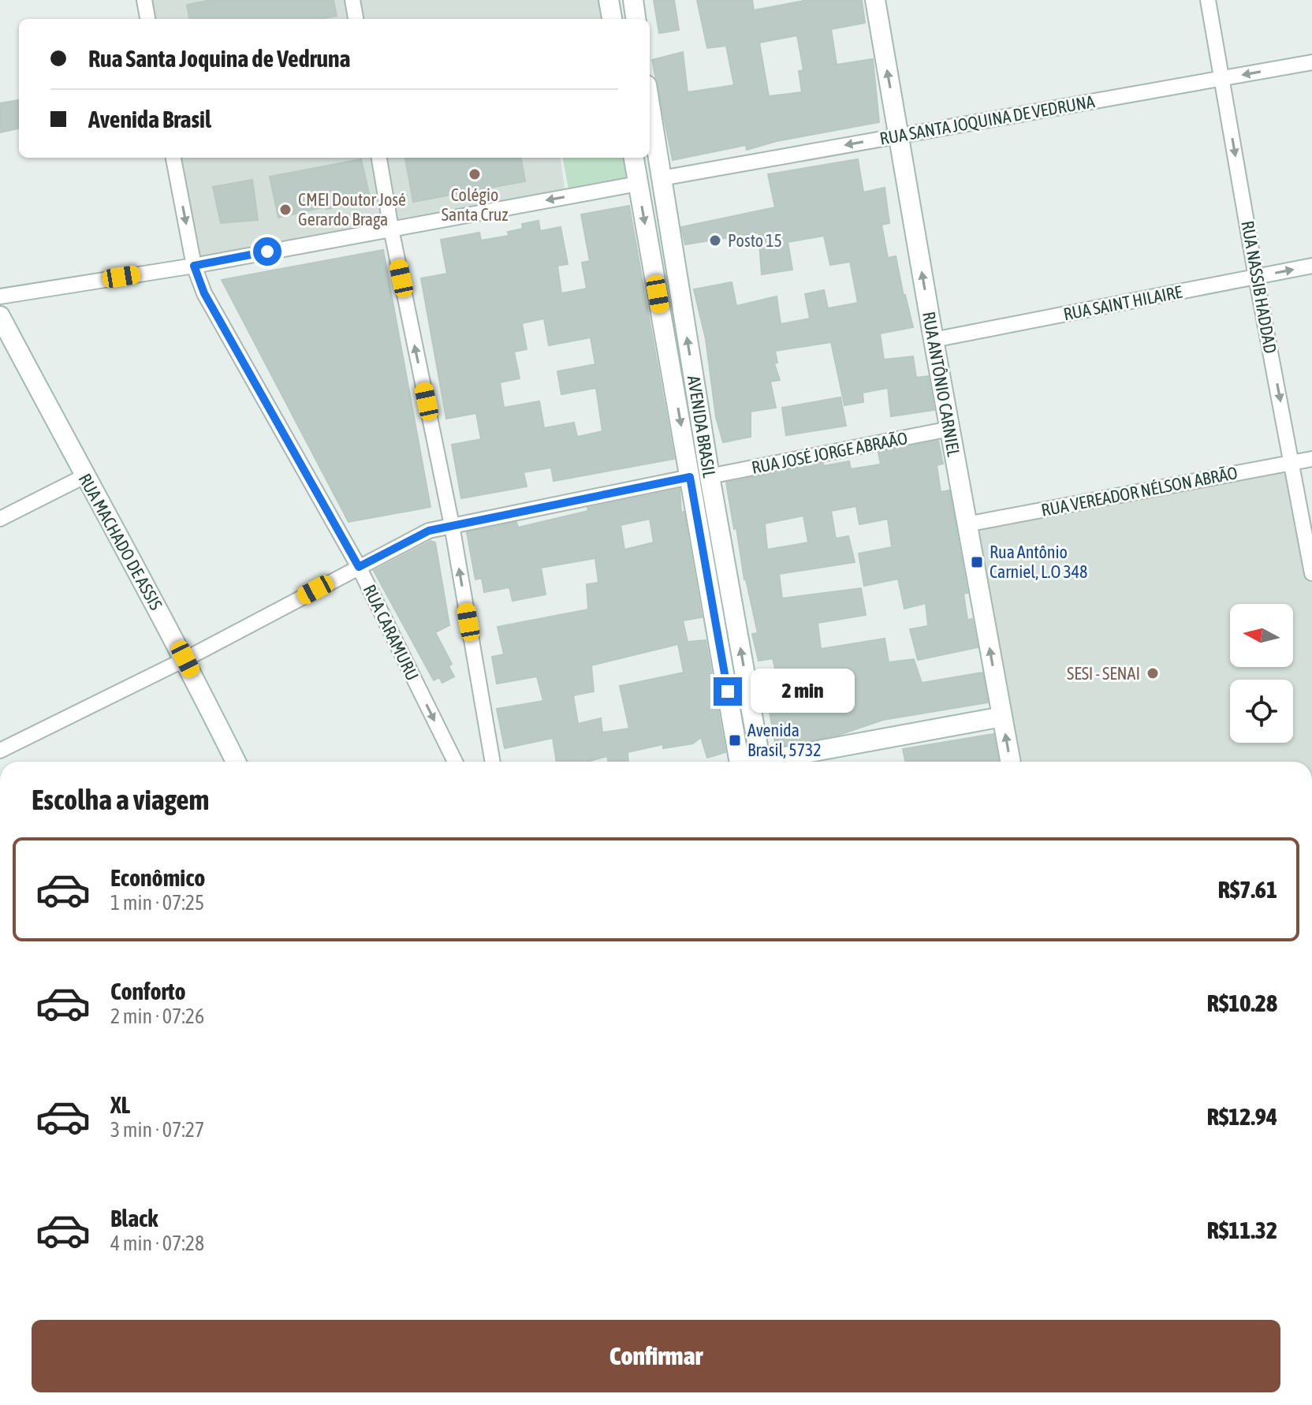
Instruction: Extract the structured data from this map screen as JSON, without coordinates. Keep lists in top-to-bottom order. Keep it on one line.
{"streets":{"street":["RUA SANTA JOQUINA DE VEDRUNA","RUA NASSIB HADDAD","RUA SAINT HILAIRE","RUA ANTÔNIO CARNIEL","AVENIDA BRASIL","RUA JOSÉ JORGE ABRAÃO","RUA VEREADOR NÉLSON ABRÃO","RUA MACHADO DE ASSIS","RUA CARAMURU"]},"crossings":[["RUA SANTA JOQUINA DE VEDRUNA","RUA NASSIB HADDAD"],["RUA SANTA JOQUINA DE VEDRUNA","RUA ANTÔNIO CARNIEL"],["RUA SANTA JOQUINA DE VEDRUNA","AVENIDA BRASIL"],["RUA NASSIB HADDAD","RUA SAINT HILAIRE"],["RUA NASSIB HADDAD","RUA VEREADOR NÉLSON ABRÃO"],["RUA SAINT HILAIRE","RUA ANTÔNIO CARNIEL"],["RUA ANTÔNIO CARNIEL","RUA JOSÉ JORGE ABRAÃO"],["RUA ANTÔNIO CARNIEL","RUA VEREADOR NÉLSON ABRÃO"],["AVENIDA BRASIL","RUA JOSÉ JORGE ABRAÃO"]],"one_way":["RUA SANTA JOQUINA DE VEDRUNA","RUA NASSIB HADDAD","RUA ANTÔNIO CARNIEL"],"places":{"other":["Colégio Santa Cruz","CMEI Doutor José Gerardo Braga","Posto 15","SESI - SENAI"],"transit":["Rua Antônio Carniel, L.O 348","Avenida Brasil, 5732"]},"north":"left","page":{"banner":["Rua Santa Joquina de Vedruna","Avenida Brasil"],"bubble":"2 min","heading":"Escolha a viagem","list":[{"name":"Econômico","note":"1 min · 07:25","value":"R$7.61"},{"name":"Conforto","note":"2 min · 07:26","value":"R$10.28"},{"name":"XL","note":"3 min · 07:27","value":"R$12.94"},{"name":"Black","note":"4 min · 07:28","value":"R$11.32"}],"buttons":"Confirmar"}}
